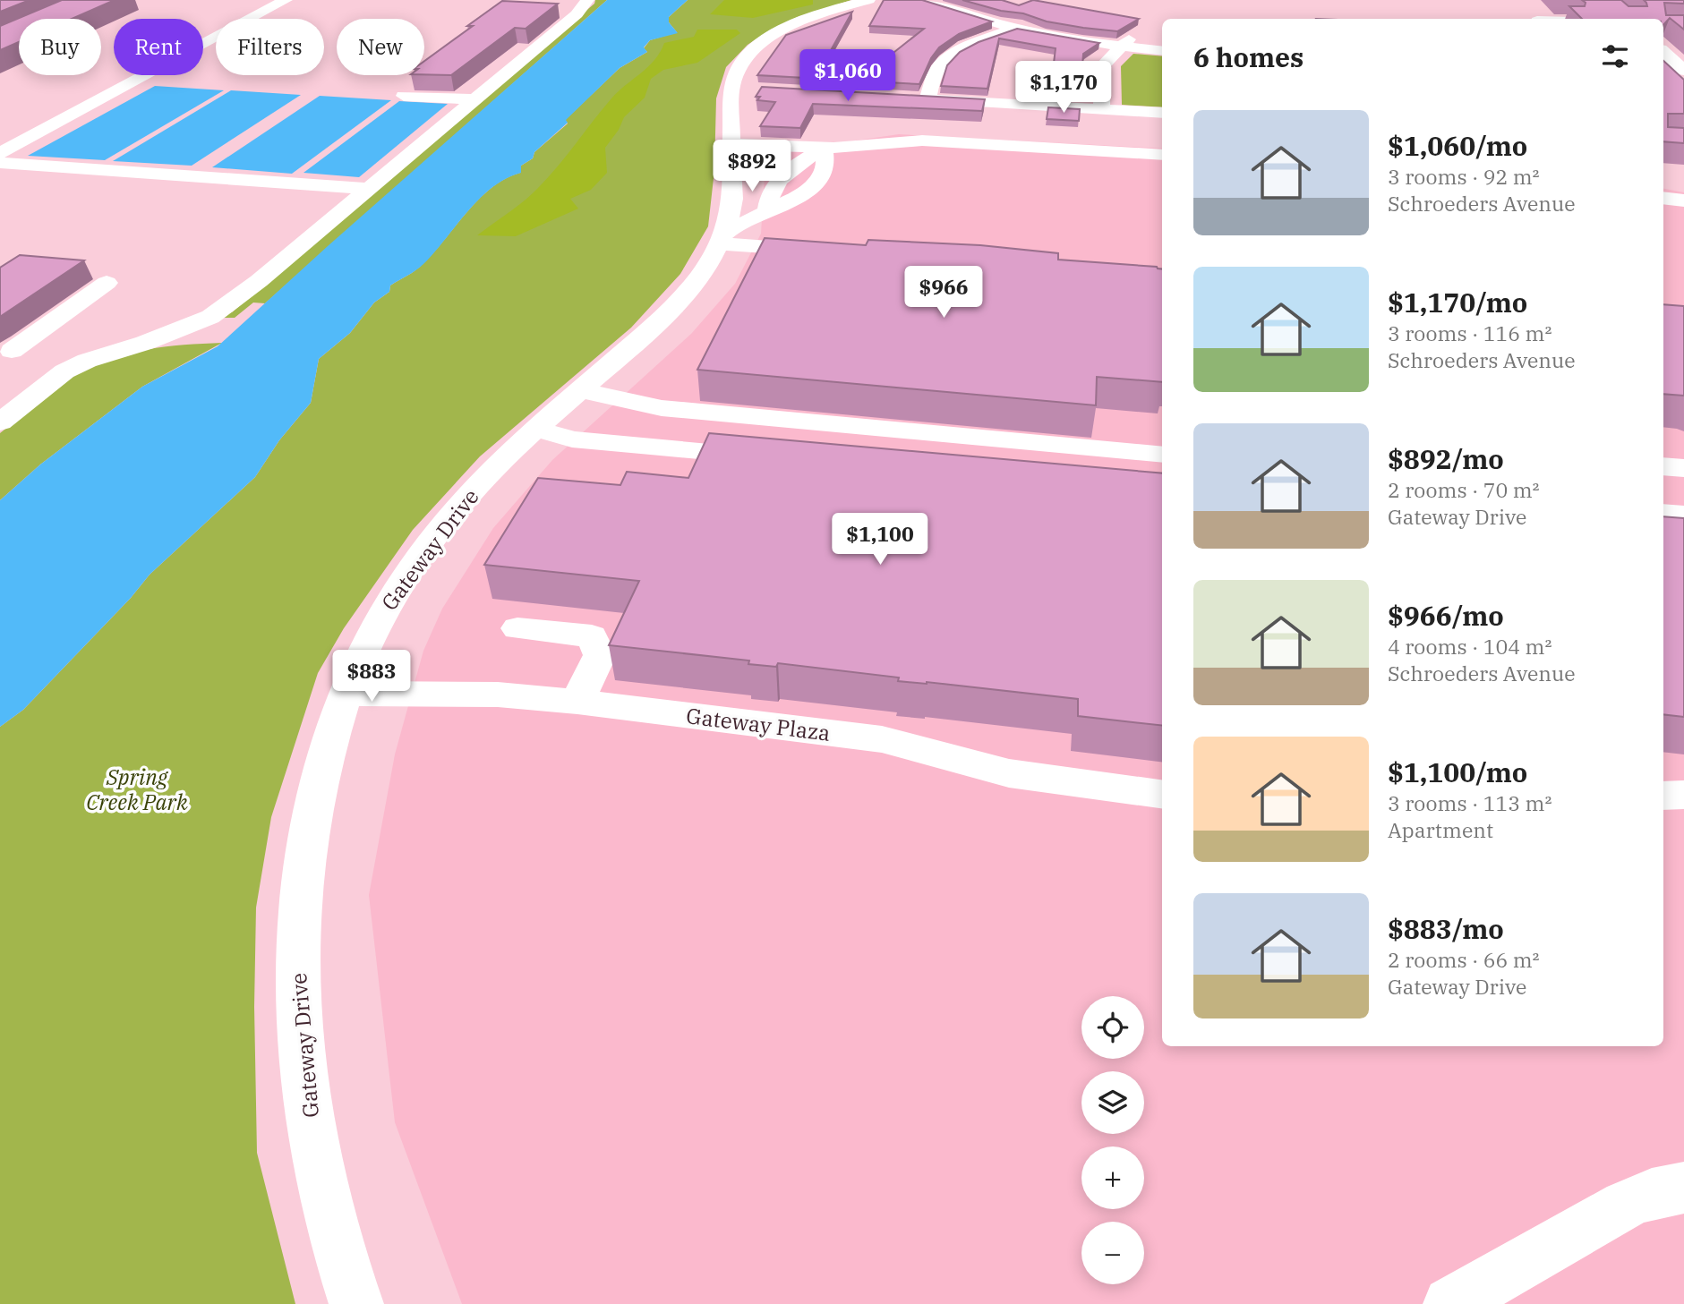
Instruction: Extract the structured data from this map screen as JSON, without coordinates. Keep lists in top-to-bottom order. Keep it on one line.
{"streets":{"street":["Gateway Drive","Gateway Plaza"]},"crossings":[["Gateway Drive","Gateway Plaza"]],"parks":["Spring Creek Park"],"page":{"chip":["Buy","Rent","Filters","New"],"heading":"6 homes","price":["$1,060","$1,170","$892","$966","$1,100","$883"],"list":[{"name":"$1,060/mo","note":"3 rooms · 92 m² · Schroeders Avenue"},{"name":"$1,170/mo","note":"3 rooms · 116 m² · Schroeders Avenue"},{"name":"$892/mo","note":"2 rooms · 70 m² · Gateway Drive"},{"name":"$966/mo","note":"4 rooms · 104 m² · Schroeders Avenue"},{"name":"$1,100/mo","note":"3 rooms · 113 m² · Apartment"},{"name":"$883/mo","note":"2 rooms · 66 m² · Gateway Drive"}],"map_buttons":["+","−"]}}
